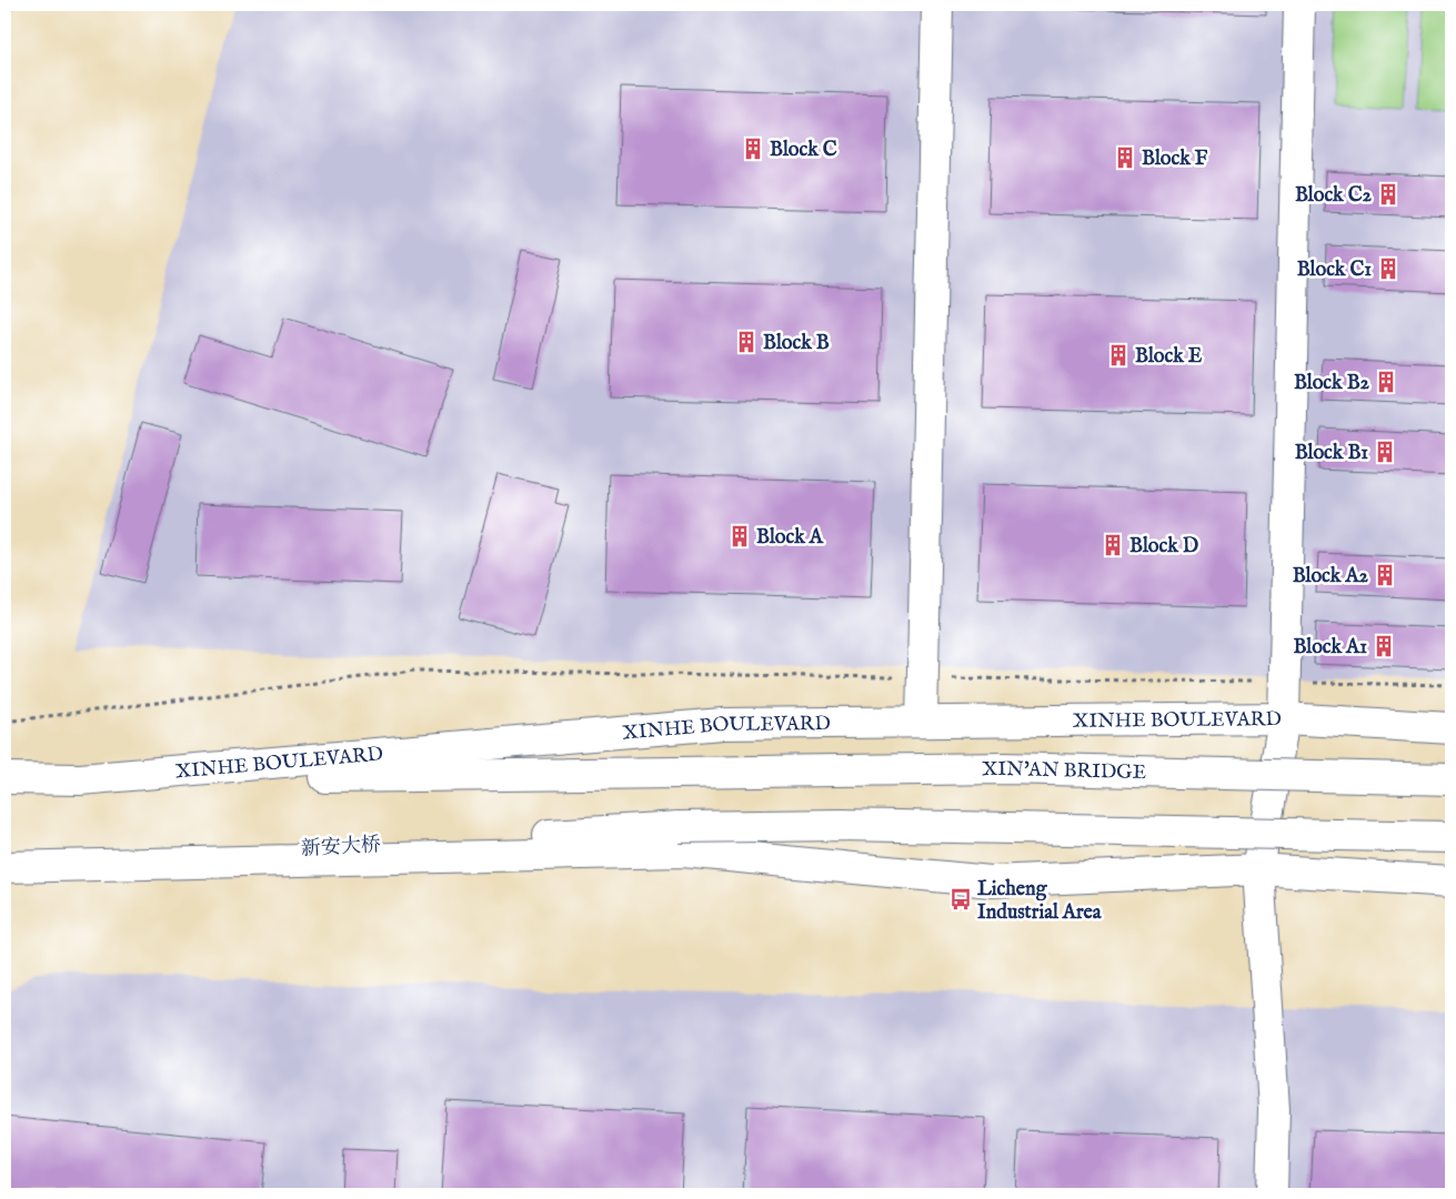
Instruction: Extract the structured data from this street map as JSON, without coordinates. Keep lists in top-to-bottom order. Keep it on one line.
{"streets":{"main road":["XINHE BOULEVARD","XIN'AN BRIDGE","新安大桥"]},"crossings":[["XINHE BOULEVARD","XIN'AN BRIDGE"]],"places":{"building":["Block C","Block F","Block C2","Block C1","Block B","Block E","Block B2","Block B1","Block A","Block D","Block A2","Block A1"],"bus stop":["Licheng Industrial Area"]}}
